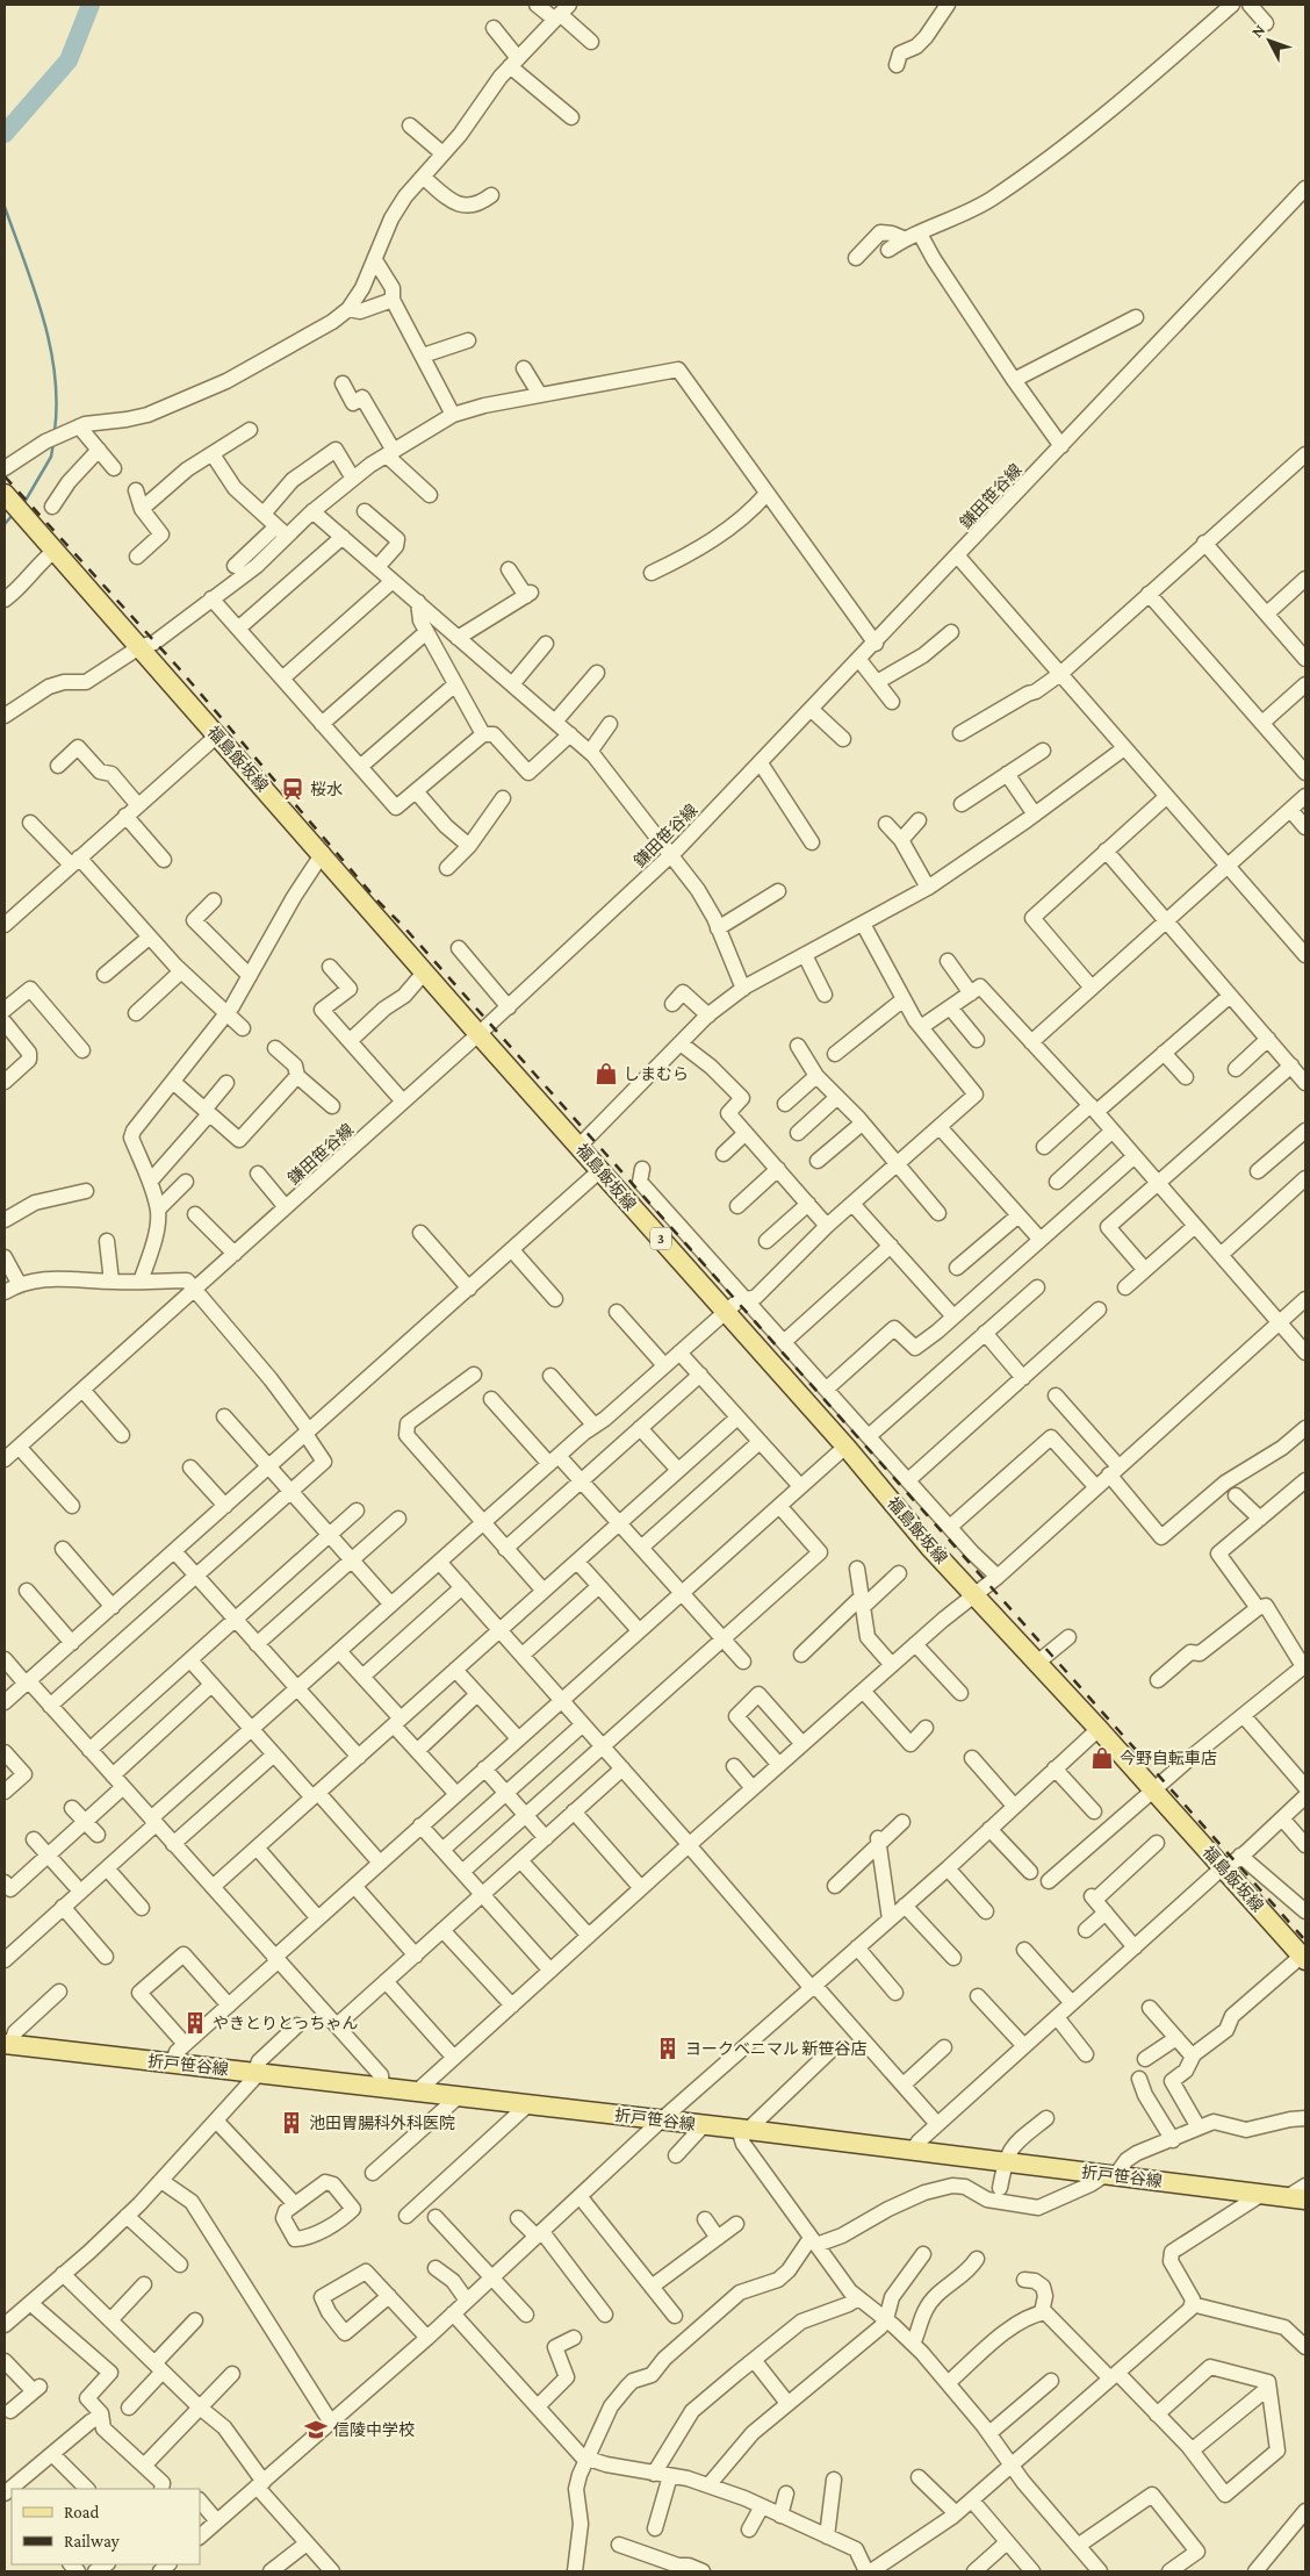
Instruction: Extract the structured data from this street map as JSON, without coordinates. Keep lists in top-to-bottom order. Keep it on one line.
{"streets":{"main road":["福島飯坂線","3","折戸笹谷線"],"street":["鎌田笹谷線"]},"crossings":[["鎌田笹谷線","福島飯坂線"]],"places":{"station":["桜水"],"shop":["しまむら","今野自転車店"],"building":["やきとりとっちゃん","ヨークベニマル 新笹谷店","池田胃腸科外科医院"],"school or university":["信陵中学校"]},"legend":["Road","Railway"],"north":"top left"}
